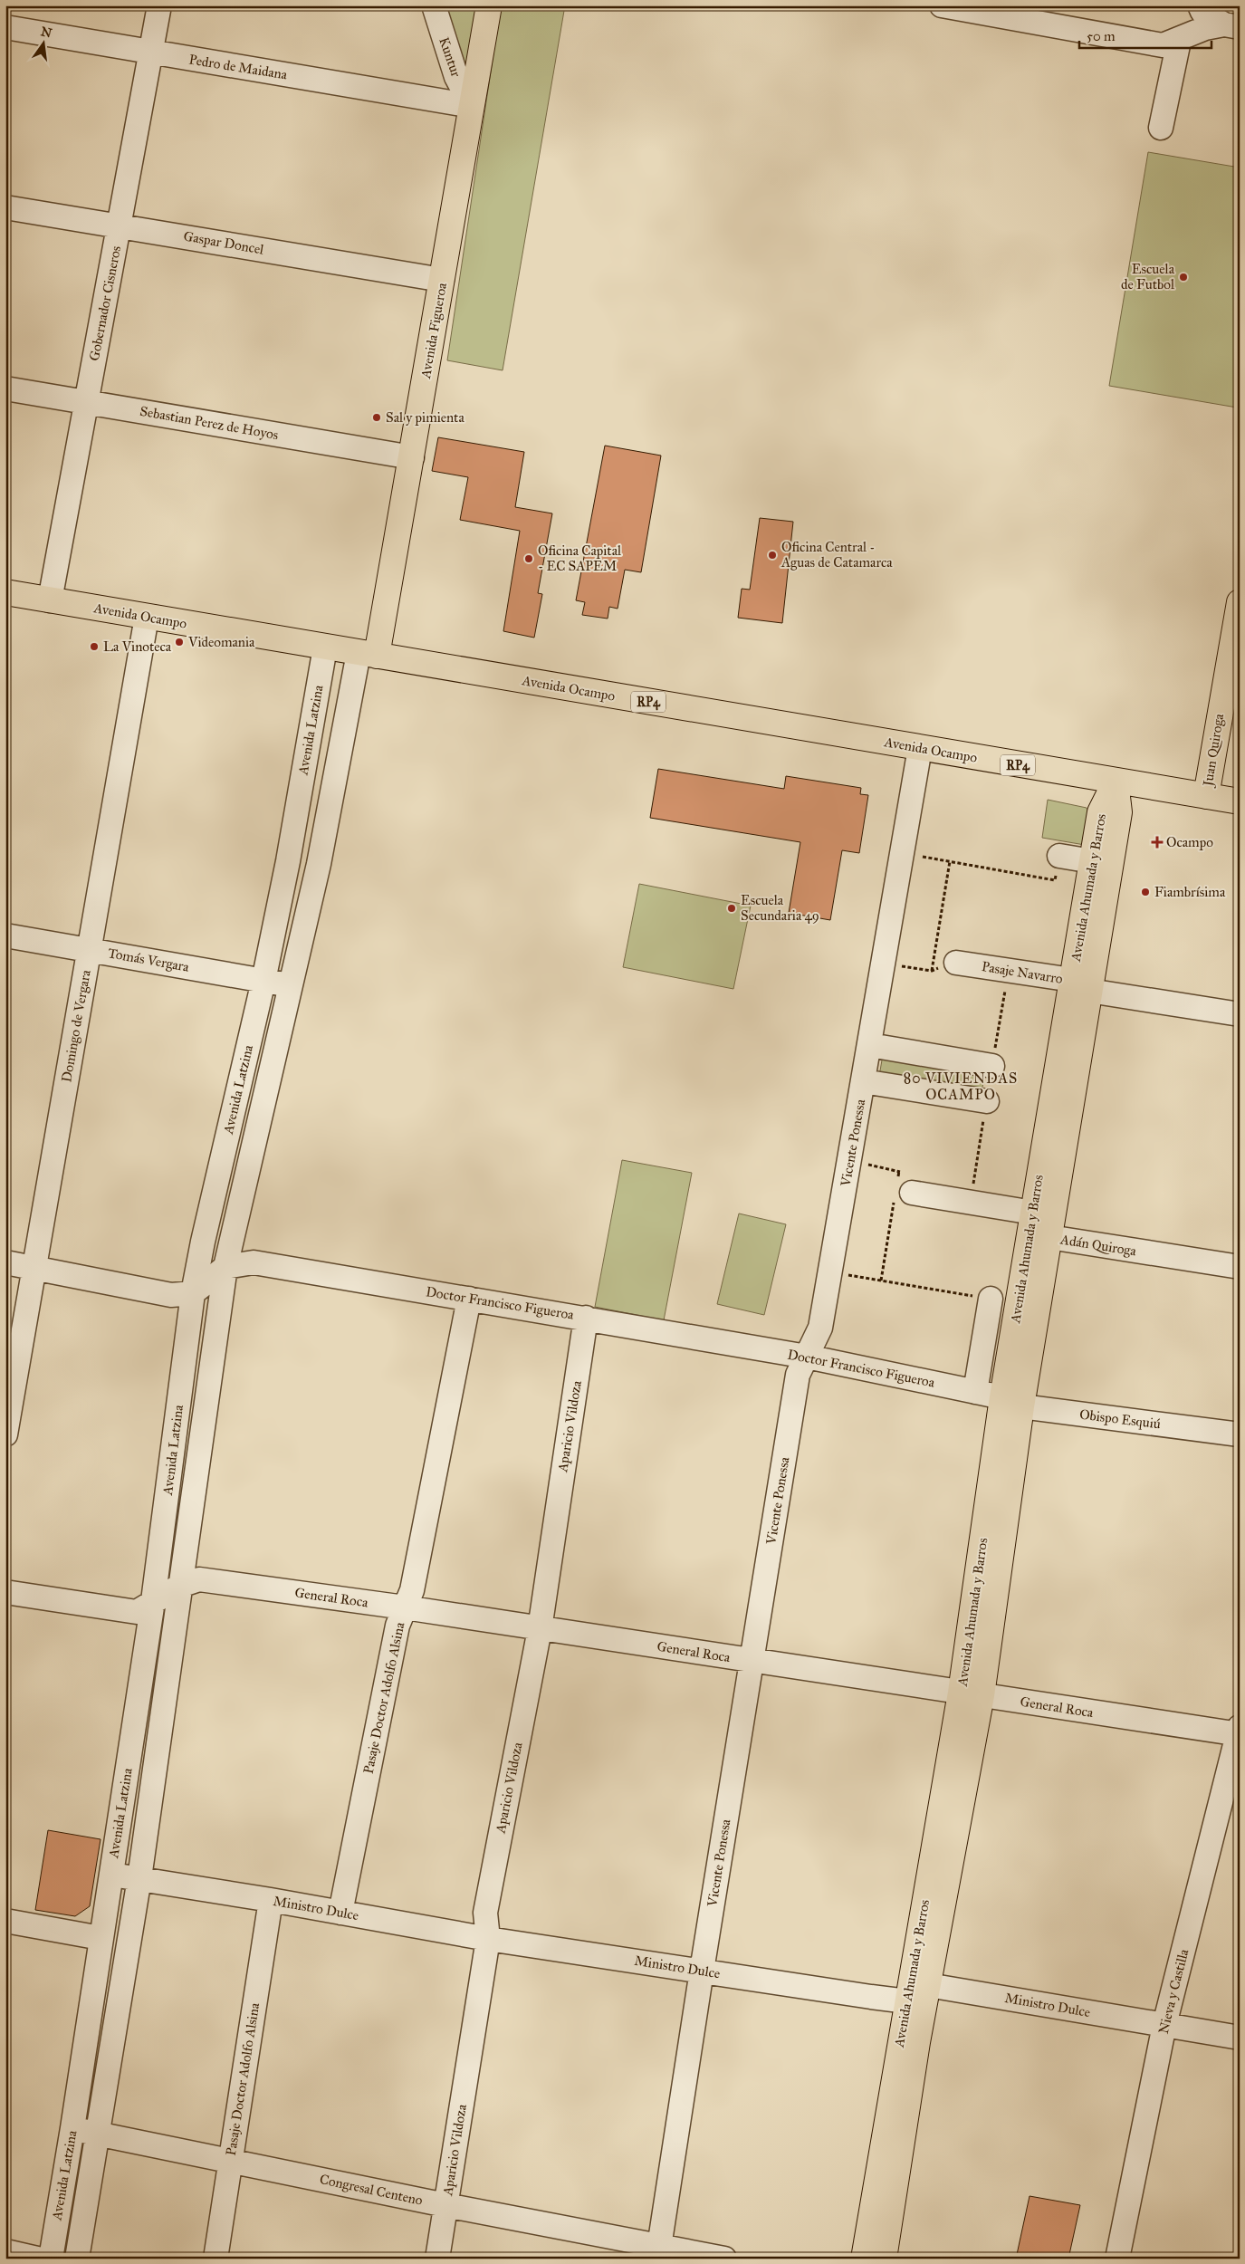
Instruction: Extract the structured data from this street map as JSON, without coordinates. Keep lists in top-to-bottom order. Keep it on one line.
{"streets":{"main road":["Avenida Figueroa","Avenida Ocampo","RP4","Juan Quiroga","Avenida Ahumada y Barros"],"street":["Kuntur","Pedro de Maidana","Gaspar Doncel","Gobernador Cisneros","Sebastian Perez de Hoyos","Avenida Latzina","Tomás Vergara","Pasaje Navarro","Domingo de Vergara","Vicente Ponessa","Adán Quiroga","Doctor Francisco Figueroa","Obispo Esquiú","Aparicio Vildoza","General Roca","Pasaje Doctor Adolfo Alsina","Ministro Dulce","Nieva y Castilla","Congresal Centeno"]},"crossings":[["Kuntur","Pedro de Maidana"],["Kuntur","Avenida Figueroa"],["Pedro de Maidana","Gobernador Cisneros"],["Pedro de Maidana","Avenida Figueroa"],["Gaspar Doncel","Gobernador Cisneros"],["Gaspar Doncel","Avenida Figueroa"],["Gobernador Cisneros","Sebastian Perez de Hoyos"],["Gobernador Cisneros","Avenida Ocampo"],["Avenida Figueroa","Sebastian Perez de Hoyos"],["Avenida Figueroa","Avenida Ocampo"],["Avenida Figueroa","Avenida Latzina"],["Avenida Ocampo","Avenida Latzina"],["Avenida Ocampo","Juan Quiroga"],["Avenida Ocampo","Avenida Ahumada y Barros"],["Avenida Ocampo","Domingo de Vergara"],["Avenida Ocampo","Vicente Ponessa"],["Avenida Latzina","Tomás Vergara"],["Avenida Latzina","Doctor Francisco Figueroa"],["Avenida Latzina","General Roca"],["Avenida Latzina","Ministro Dulce"],["Avenida Latzina","Congresal Centeno"],["Avenida Ahumada y Barros","Pasaje Navarro"],["Avenida Ahumada y Barros","Adán Quiroga"],["Avenida Ahumada y Barros","Doctor Francisco Figueroa"],["Avenida Ahumada y Barros","Obispo Esquiú"],["Avenida Ahumada y Barros","General Roca"],["Avenida Ahumada y Barros","Ministro Dulce"],["Tomás Vergara","Domingo de Vergara"],["Vicente Ponessa","Doctor Francisco Figueroa"],["Vicente Ponessa","General Roca"],["Vicente Ponessa","Ministro Dulce"],["Vicente Ponessa","Congresal Centeno"],["Doctor Francisco Figueroa","Obispo Esquiú"],["Doctor Francisco Figueroa","Aparicio Vildoza"],["Doctor Francisco Figueroa","Pasaje Doctor Adolfo Alsina"],["Aparicio Vildoza","General Roca"],["Aparicio Vildoza","Ministro Dulce"],["Aparicio Vildoza","Congresal Centeno"],["General Roca","Pasaje Doctor Adolfo Alsina"],["General Roca","Nieva y Castilla"],["Pasaje Doctor Adolfo Alsina","Ministro Dulce"],["Pasaje Doctor Adolfo Alsina","Congresal Centeno"],["Ministro Dulce","Nieva y Castilla"]],"districts":["80 VIVIENDAS OCAMPO"],"places":{"other":["Escuela de Futbol","Sal y pimienta","Oficina Central - Aguas de Catamarca","Oficina Capital - EC SAPEM","Videomania","La Vinoteca","Fiambrísima","Escuela Secundaria 49"],"health":["Ocampo"]},"scale_bar":"50 m","north":"top"}
